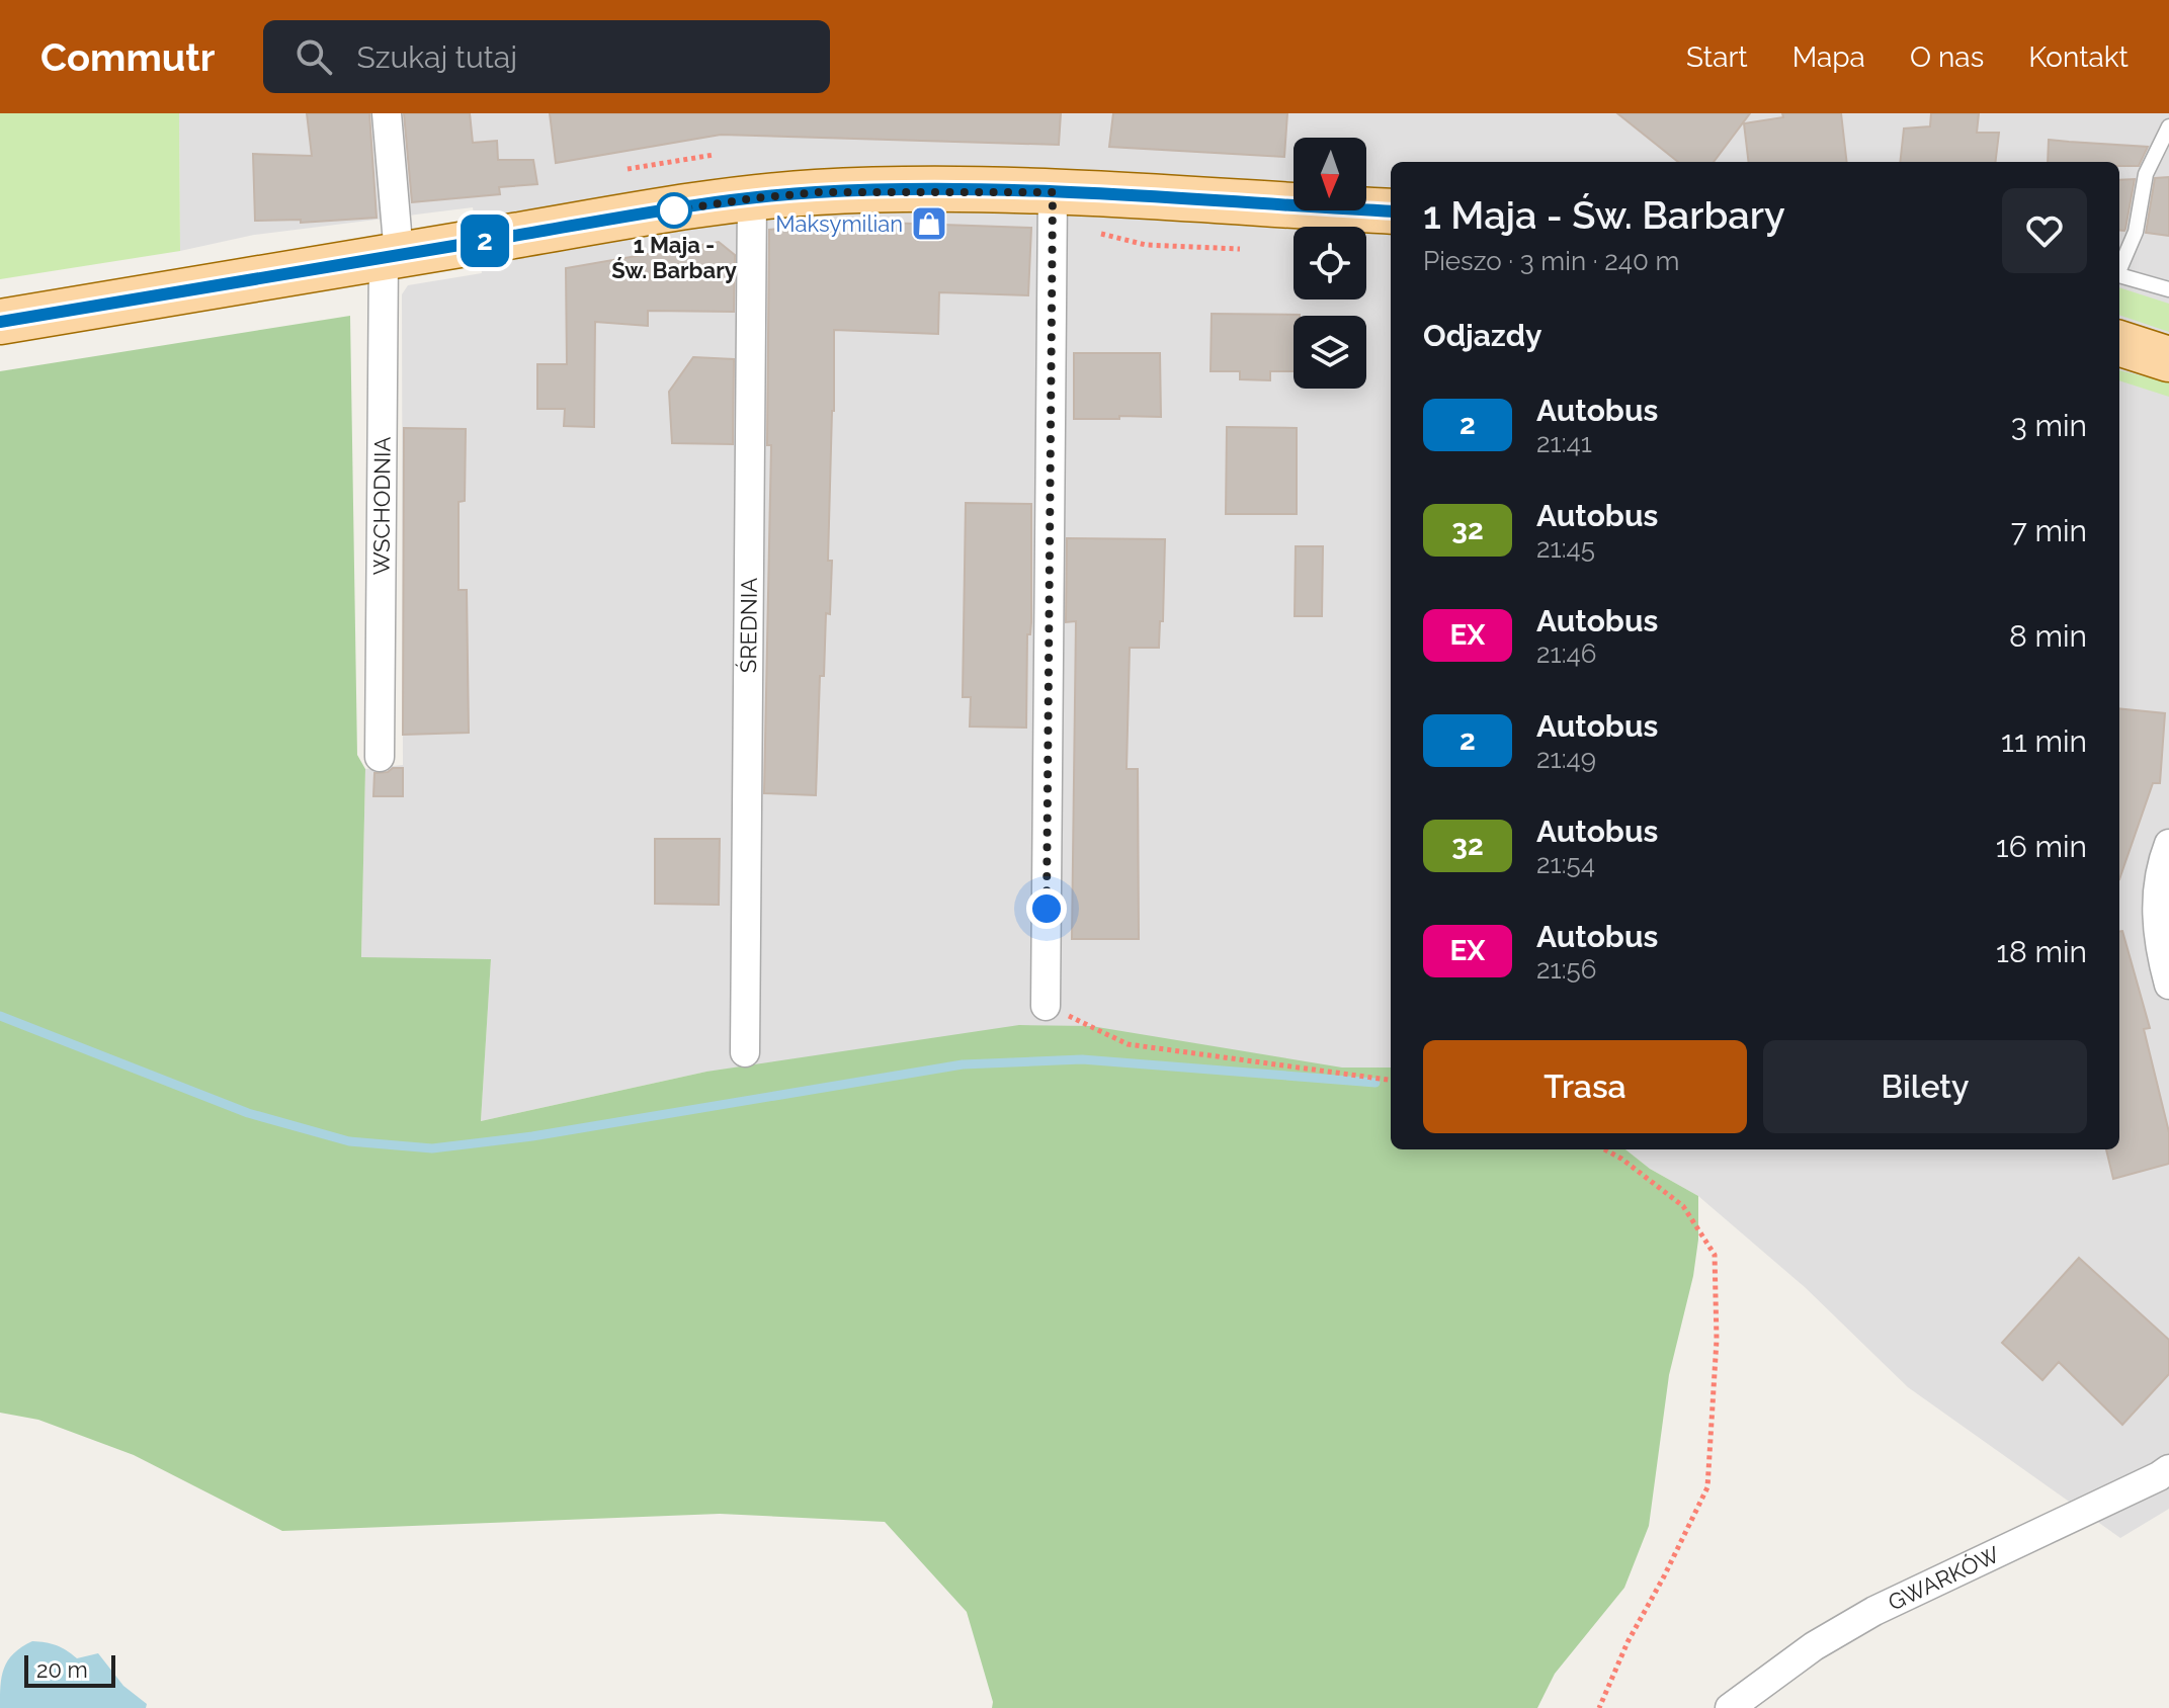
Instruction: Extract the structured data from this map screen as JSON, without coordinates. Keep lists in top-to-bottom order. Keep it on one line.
{"streets":{"street":["WSCHODNIA","ŚREDNIA","GWARKÓW"]},"places":{"other":["1 Maja - Św. Barbary"],"shop":["Maksymilian"]},"lines":["bus line 2"],"scale_bar":"20 m","north":"bottom","page":{"header":"Commutr","search":"Szukaj tutaj","nav":["Start","Mapa","O nas","Kontakt"],"on_map":"2","heading":[["1 Maja - Św. Barbary","Pieszo · 3 min · 240 m"],"Odjazdy"],"list":[{"mark":"2","name":"Autobus","note":"21:41","value":"3 min"},{"mark":"32","name":"Autobus","note":"21:45","value":"7 min"},{"mark":"EX","name":"Autobus","note":"21:46","value":"8 min"},{"mark":"2","name":"Autobus","note":"21:49","value":"11 min"},{"mark":"32","name":"Autobus","note":"21:54","value":"16 min"},{"mark":"EX","name":"Autobus","note":"21:56","value":"18 min"}],"buttons":["Trasa","Bilety"],"scale":"20 m"}}
